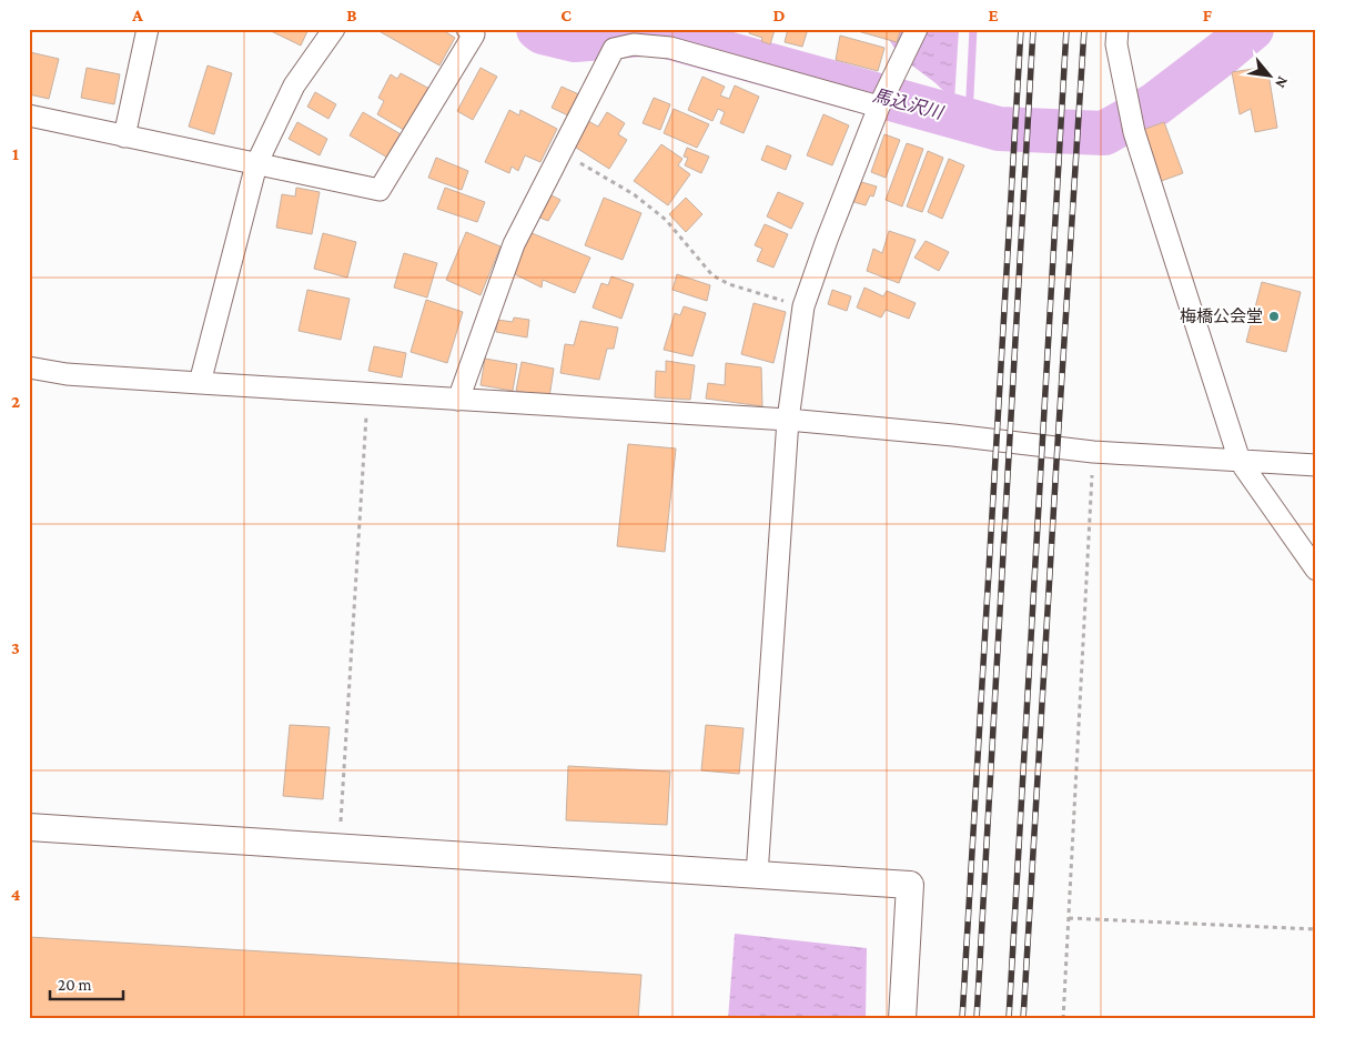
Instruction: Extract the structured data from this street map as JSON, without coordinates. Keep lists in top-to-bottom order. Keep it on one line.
{"water":["馬込沢川"],"places":["梅橋公会堂"],"scale_bar":"20 m","north":"bottom right","grid":{"columns":["A","B","C","D","E","F"],"rows":["1","2","3","4"]}}
